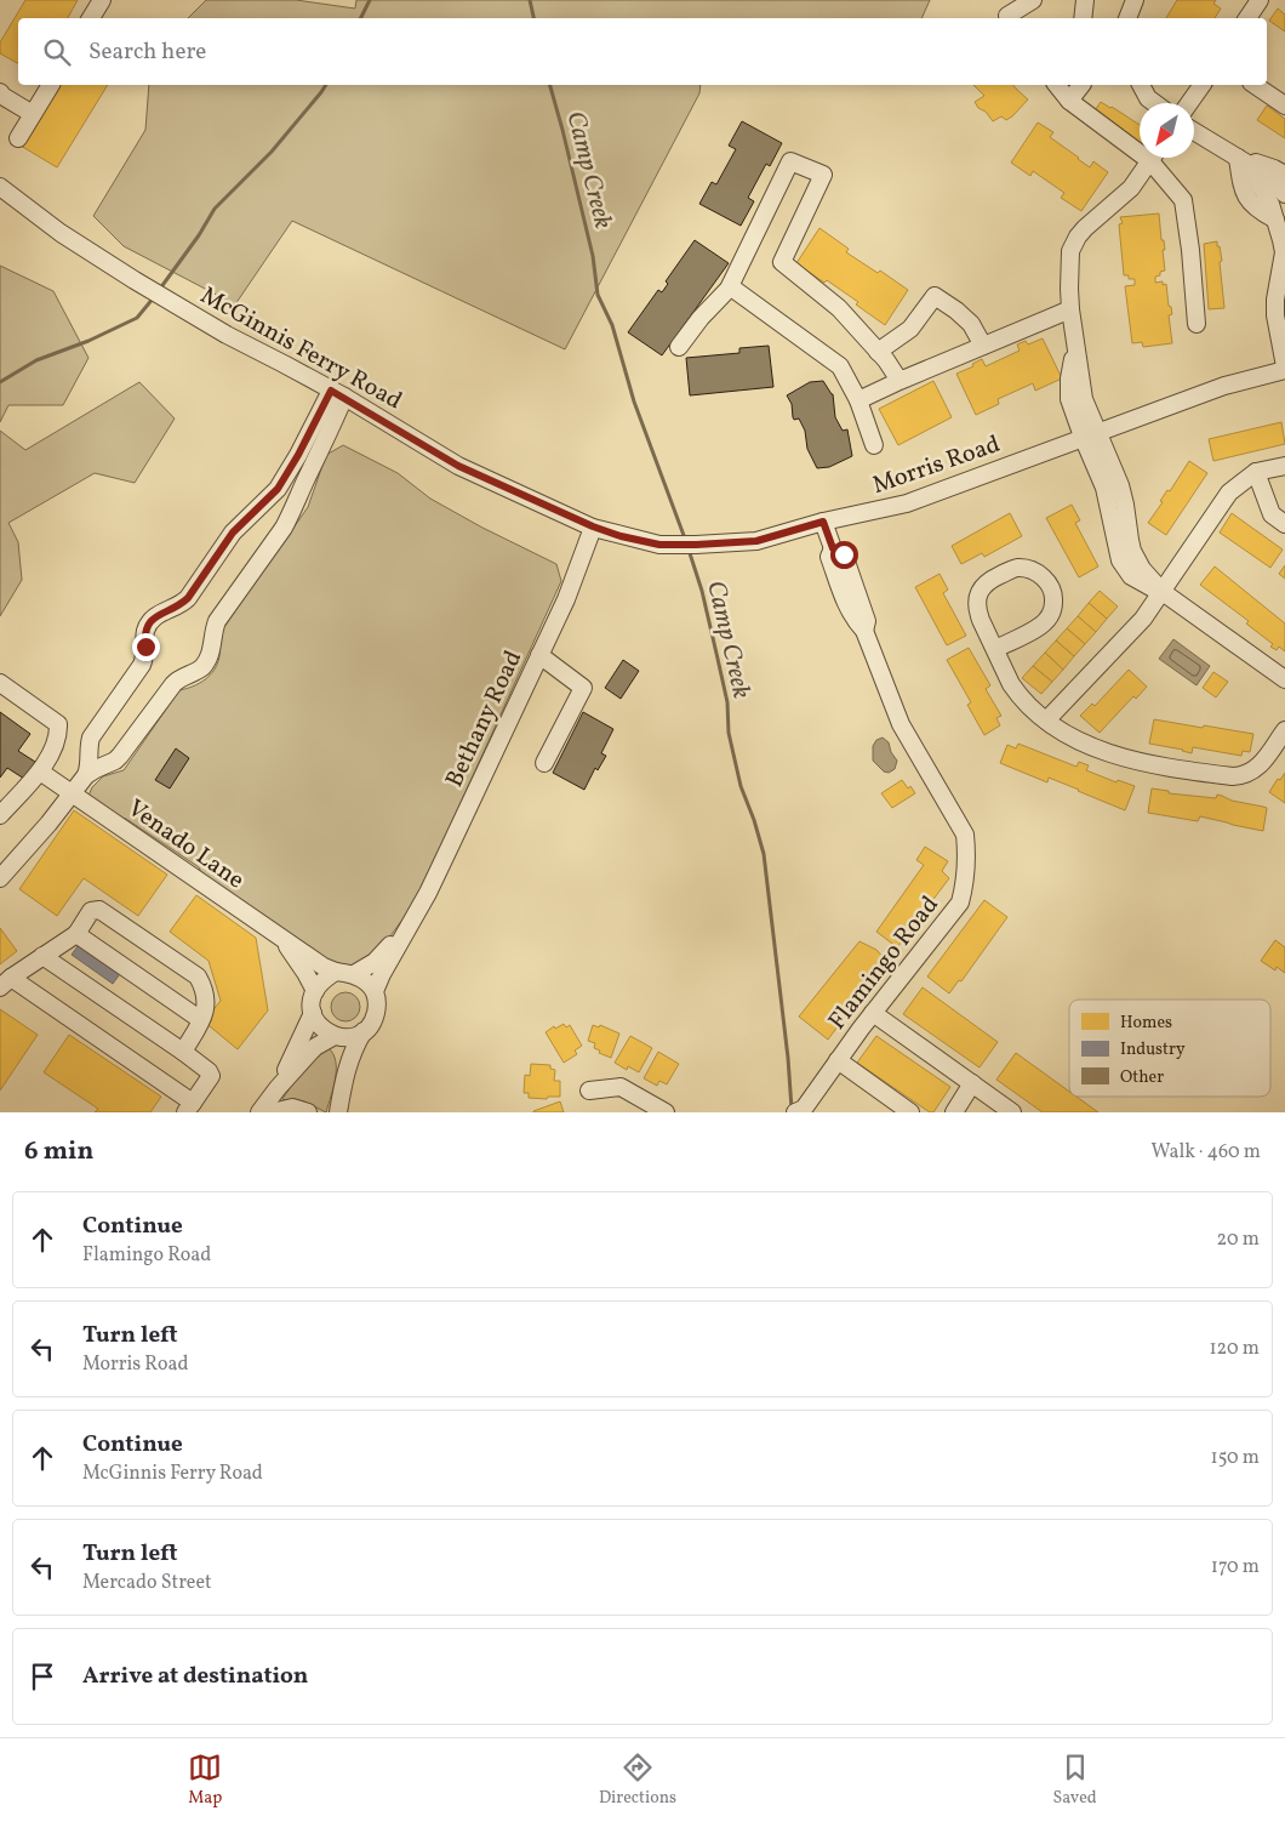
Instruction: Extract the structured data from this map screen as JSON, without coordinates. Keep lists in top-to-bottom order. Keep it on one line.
{"streets":{"street":["McGinnis Ferry Road","Morris Road","Bethany Road","Venado Lane","Flamingo Road"]},"crossings":[["McGinnis Ferry Road","Morris Road"],["McGinnis Ferry Road","Bethany Road"],["Morris Road","Bethany Road"],["Morris Road","Flamingo Road"],["Bethany Road","Venado Lane"]],"water":["Camp Creek"],"legend":["Homes","Industry","Other"],"north":"bottom left","page":{"search":"Search here","heading":["6 min","Walk · 460 m"],"list":[["Continue","Flamingo Road","20 m"],["Turn left","Morris Road","120 m"],["Continue","McGinnis Ferry Road","150 m"],["Turn left","Mercado Street","170 m"],"Arrive at destination"],"nav":["Map","Directions","Saved"]}}
